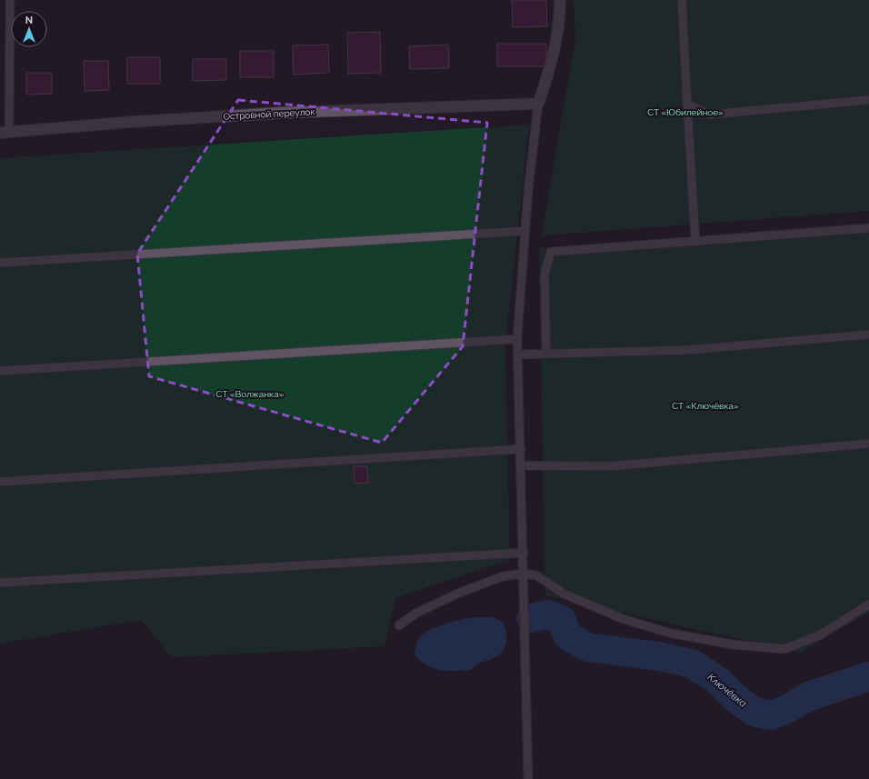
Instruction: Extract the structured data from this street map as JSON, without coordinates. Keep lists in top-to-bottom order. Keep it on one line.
{"streets":{"street":["Островной переулок"]},"water":["Ключёвка"],"parks":["СТ «Юбилейное»","СТ «Волжанка»","СТ «Ключёвка»"],"north":"top"}
